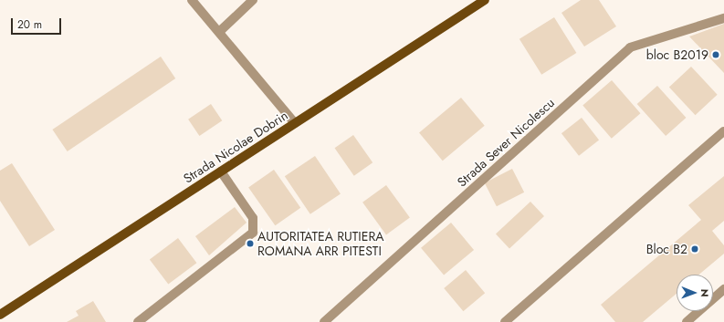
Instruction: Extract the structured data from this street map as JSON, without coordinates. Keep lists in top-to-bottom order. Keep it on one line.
{"streets":{"main road":["Strada Nicolae Dobrin"],"street":["Strada Sever Nicolescu"]},"places":["bloc B2019","AUTORITATEA RUTIERA ROMANA ARR PITESTI","Bloc B2"],"scale_bar":"20 m","north":"right"}
